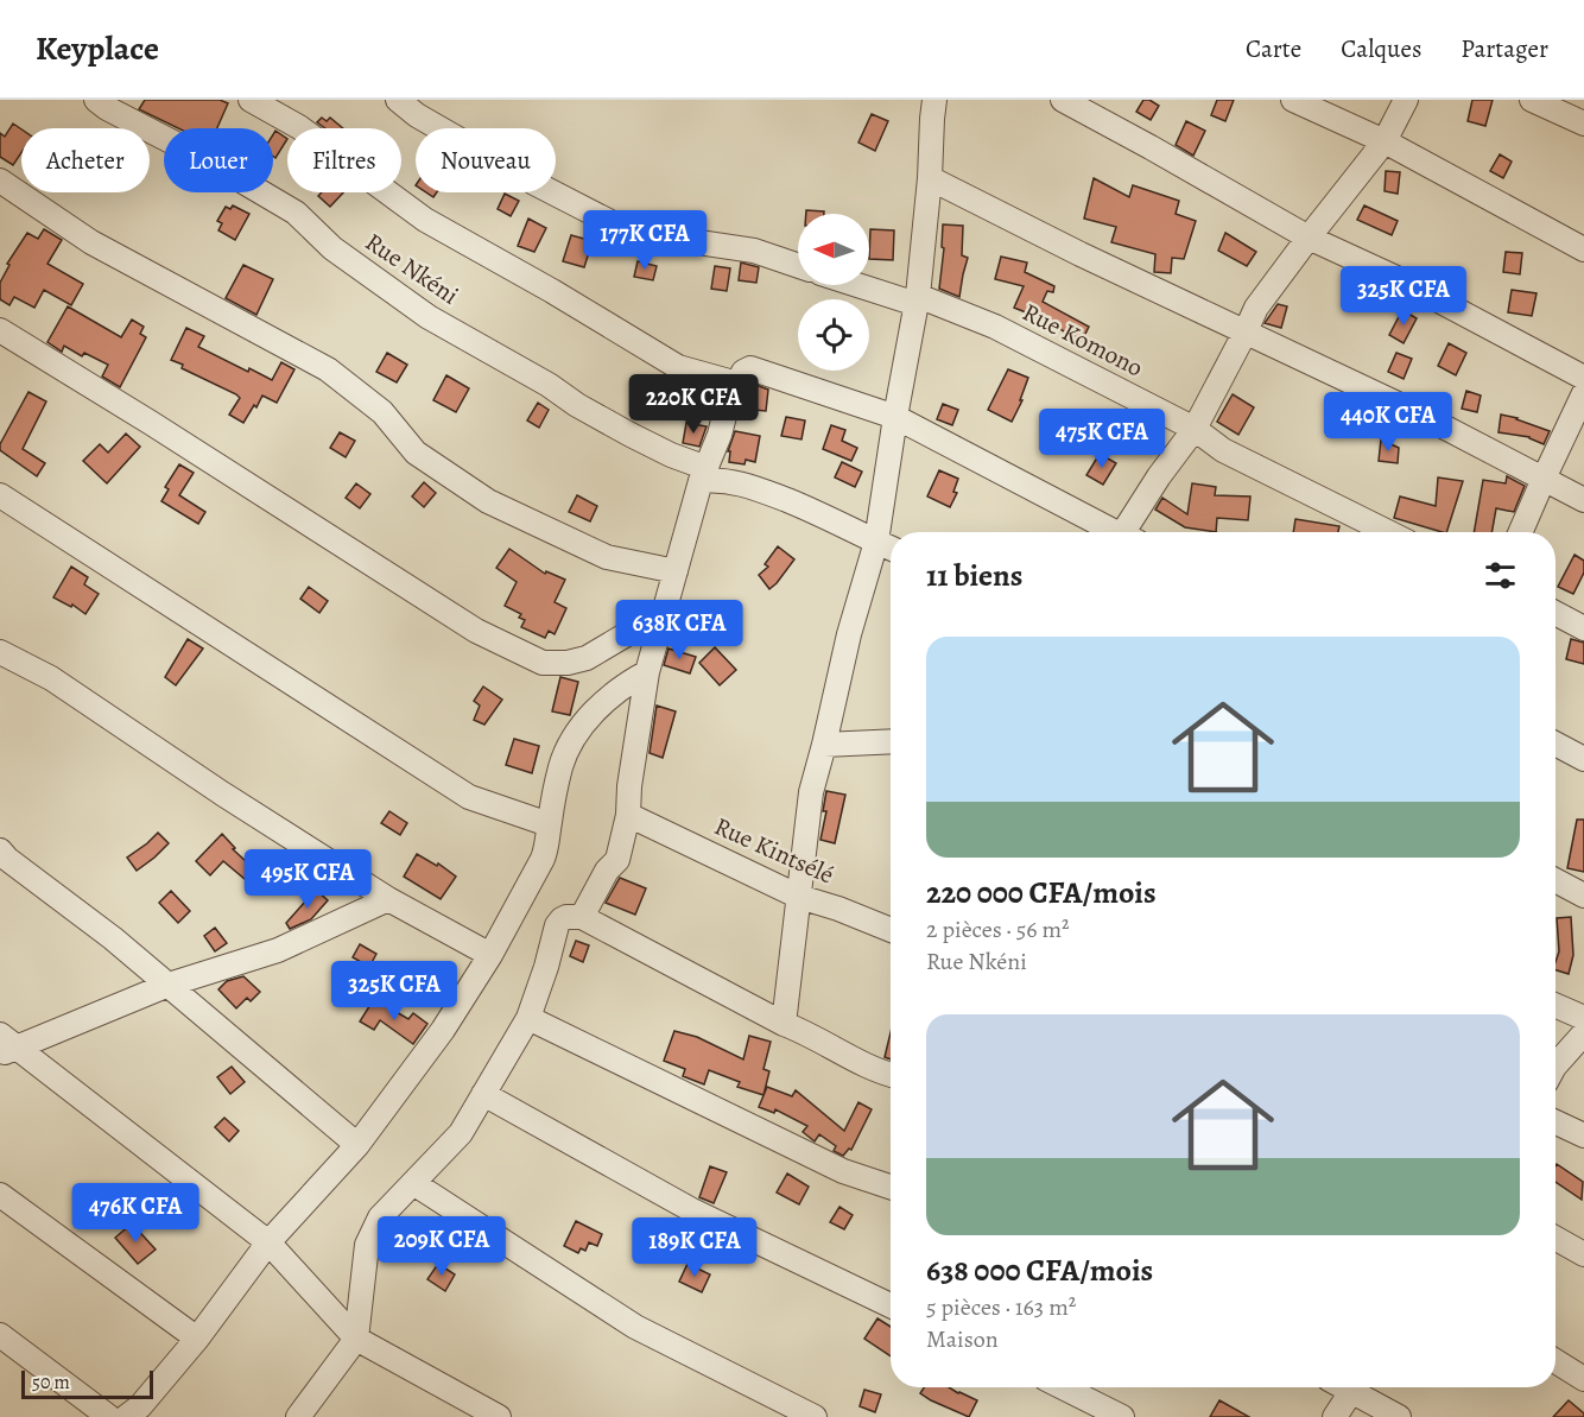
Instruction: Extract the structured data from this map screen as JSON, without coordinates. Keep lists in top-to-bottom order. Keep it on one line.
{"streets":{"street":["Rue Nkéni","Rue Komono","Rue Kintsélé"]},"scale_bar":"50 m","north":"left","page":{"header":"Keyplace","nav":["Carte","Calques","Partager"],"chip":["Acheter","Louer","Filtres","Nouveau"],"price":["177K CFA","325K CFA","220K CFA","440K CFA","475K CFA","638K CFA","495K CFA","325K CFA","476K CFA","209K CFA","189K CFA"],"heading":"11 biens","list":[{"name":"220 000 CFA/mois","note":"2 pièces · 56 m² · Rue Nkéni"},{"name":"638 000 CFA/mois","note":"5 pièces · 163 m² · Maison"}],"scale":"50 m"}}
